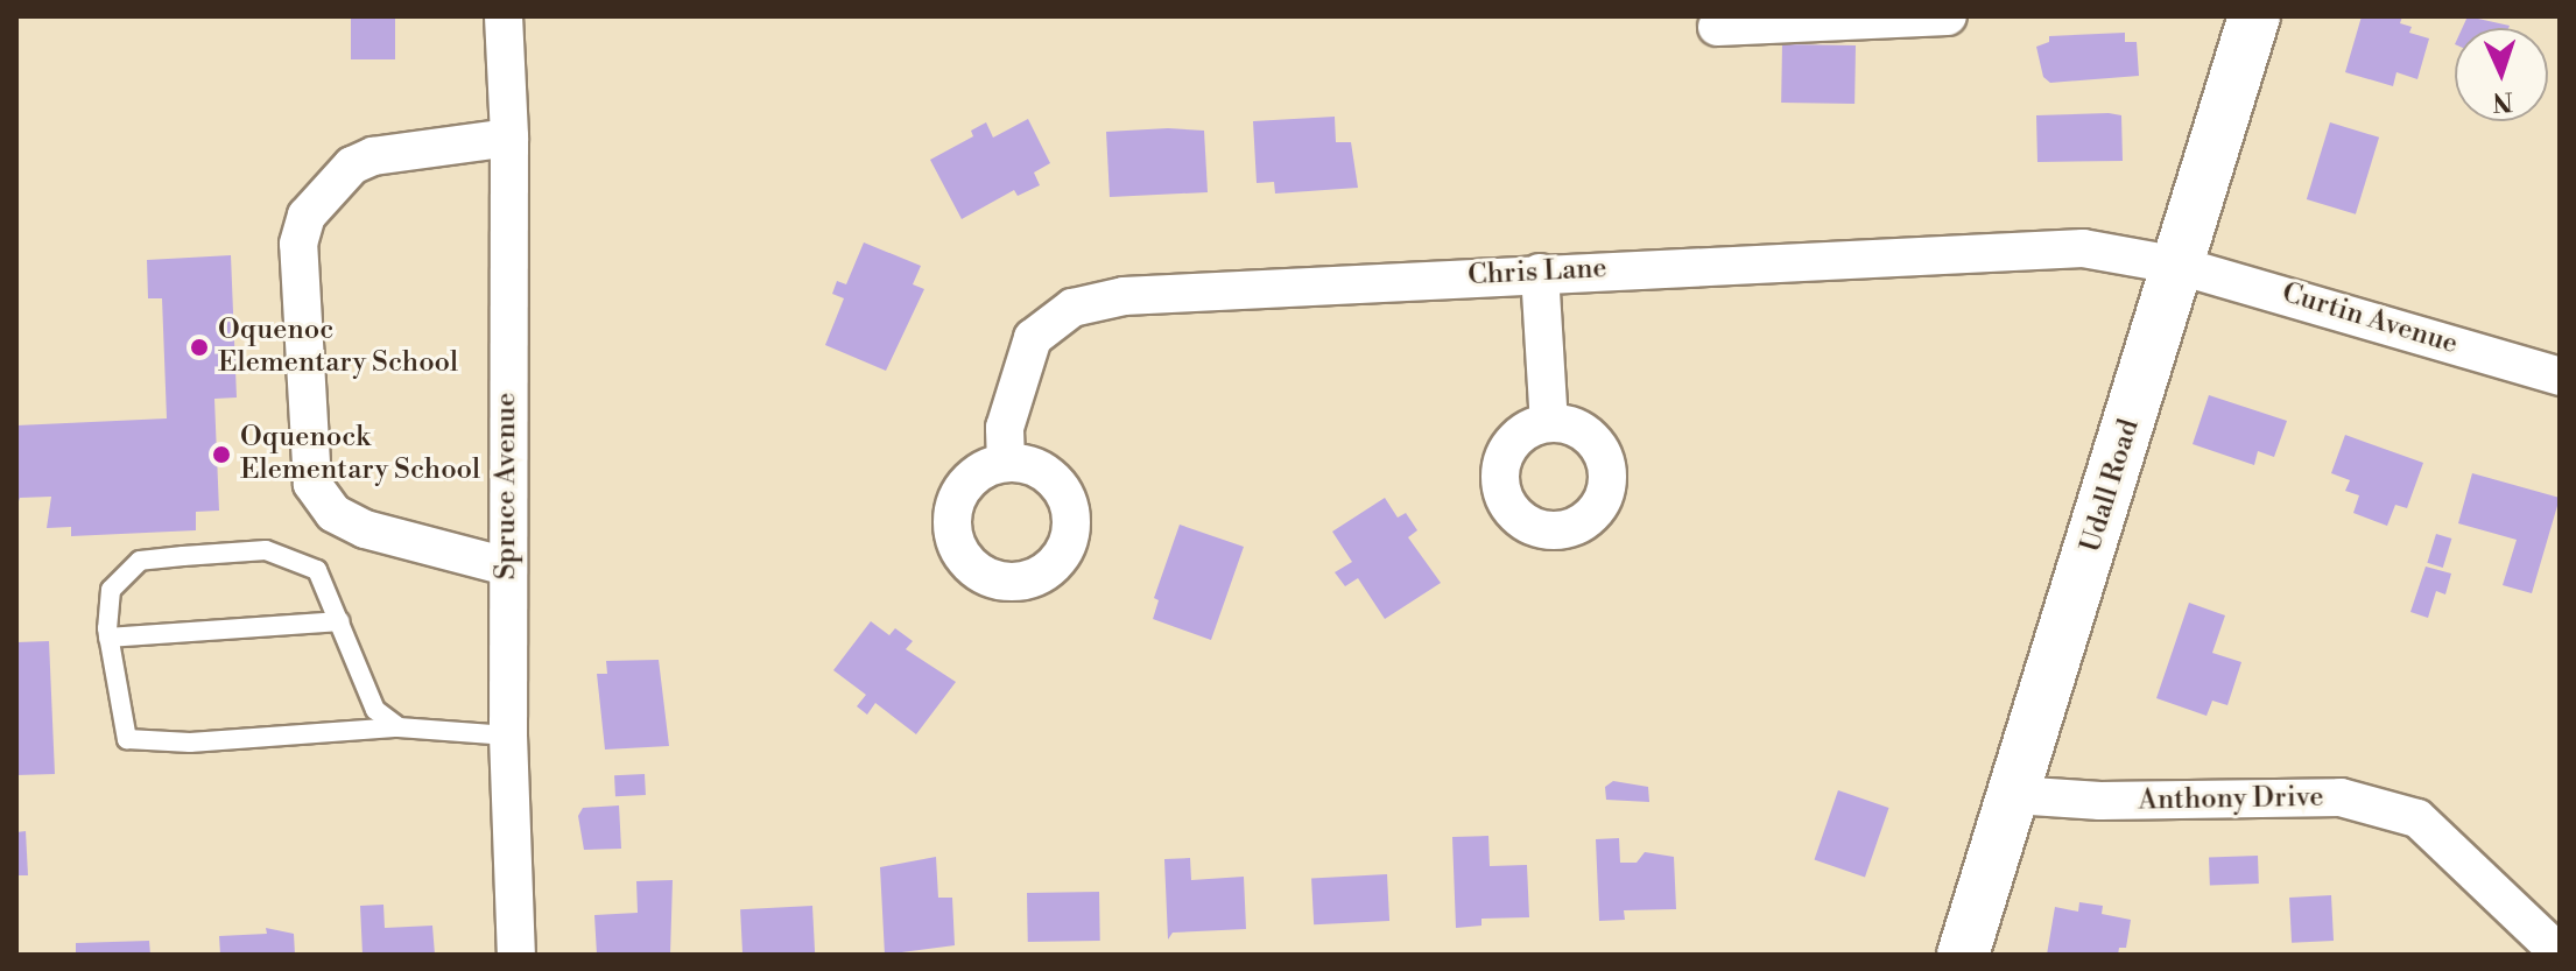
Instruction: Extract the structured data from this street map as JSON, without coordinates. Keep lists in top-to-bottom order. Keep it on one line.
{"streets":{"main road":["Udall Road"],"street":["Chris Lane","Curtin Avenue","Spruce Avenue","Anthony Drive"]},"crossings":[["Chris Lane","Curtin Avenue"],["Chris Lane","Udall Road"],["Curtin Avenue","Udall Road"],["Udall Road","Anthony Drive"]],"places":["Oquenoc Elementary School","Oquenock Elementary School"],"north":"bottom"}
